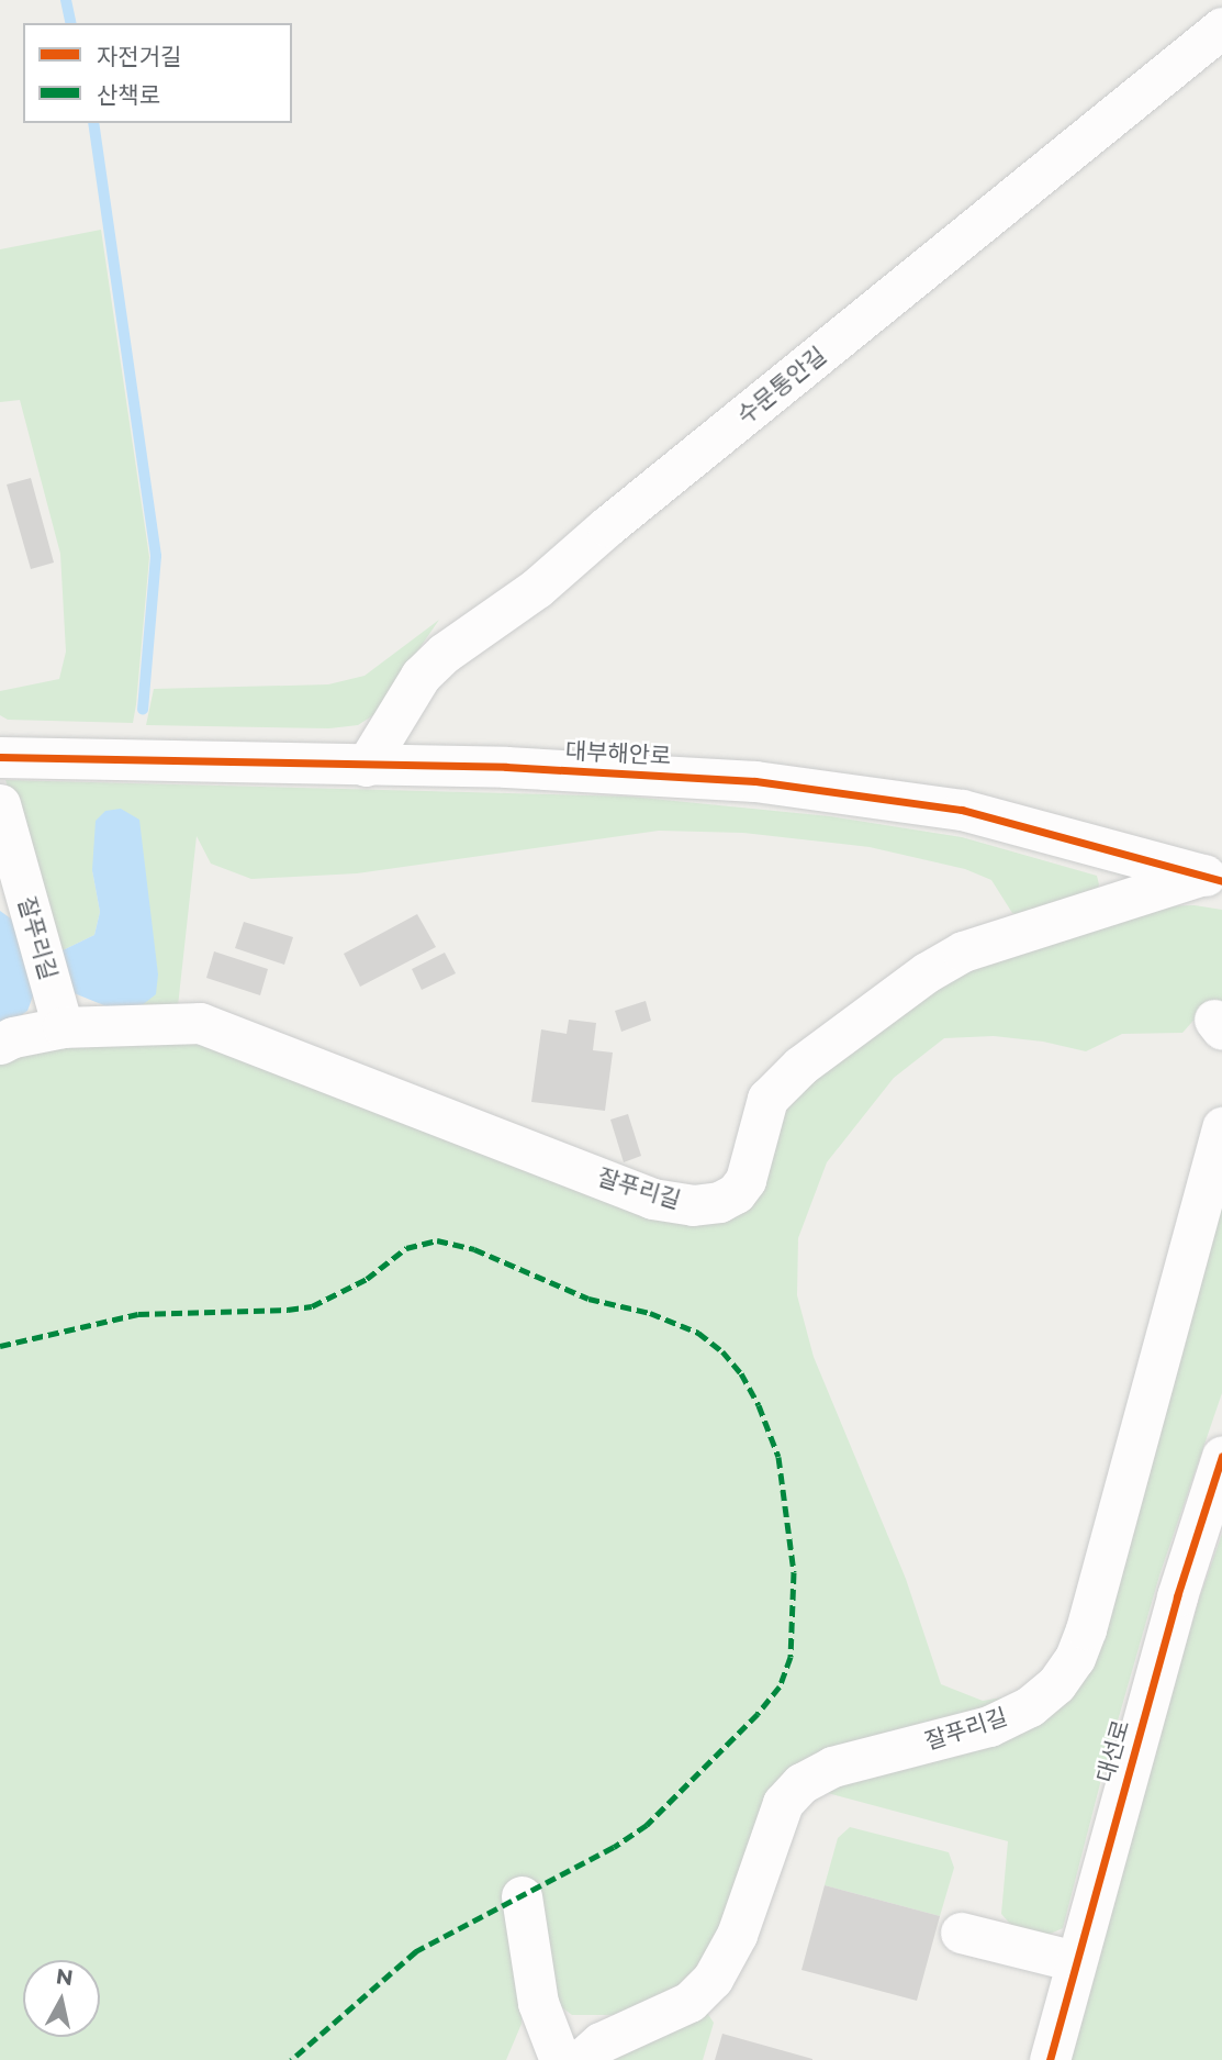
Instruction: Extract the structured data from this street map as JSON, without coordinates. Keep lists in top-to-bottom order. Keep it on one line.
{"streets":{"street":["수문통안길","대부해안로","잘푸리길","대선로"]},"crossings":[["수문통안길","대부해안로"],["대부해안로","잘푸리길"]],"legend":["자전거길","산책로"],"north":"top"}
